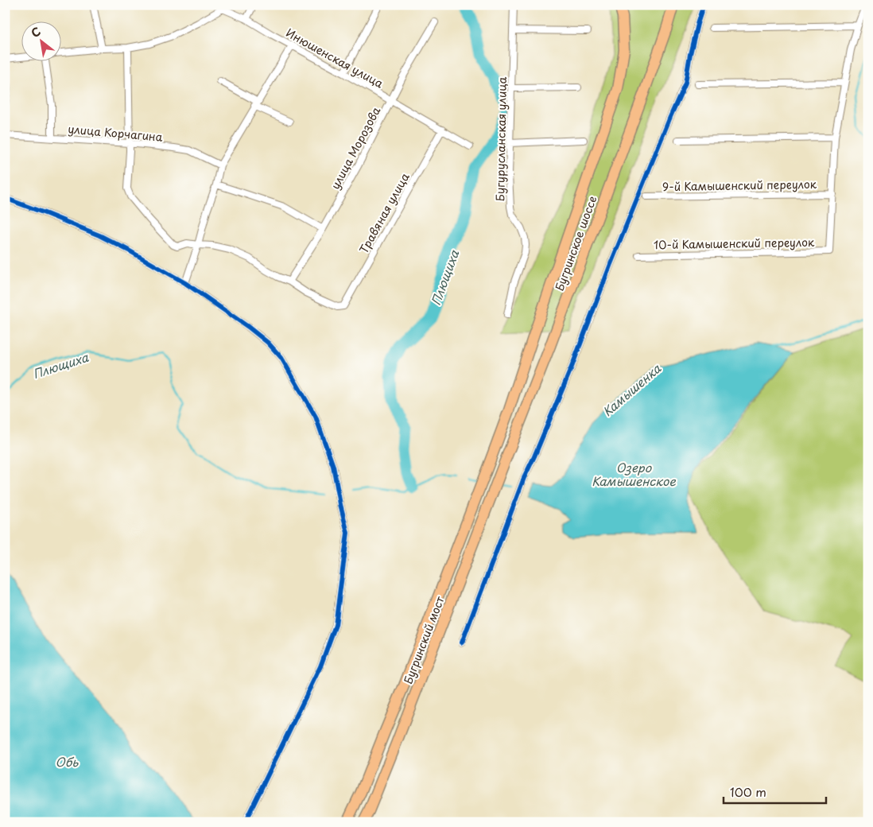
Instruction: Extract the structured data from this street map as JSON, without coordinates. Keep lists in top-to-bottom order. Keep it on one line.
{"streets":{"main road":["Бугринское шоссе","Бугринский мост"],"street":["Инюшенская улица","улица Корчагина","Бугурусланская улица","улица Морозова","9-й Камышенский переулок","Травяная улица","10-й Камышенский переулок"]},"crossings":[["Инюшенская улица","улица Морозова"],["Инюшенская улица","Травяная улица"],["улица Морозова","Травяная улица"],["9-й Камышенский переулок","10-й Камышенский переулок"],["Бугринское шоссе","Бугринский мост"]],"water":["Плющиха","Камышенка","Озеро Камышенское","Обь"],"scale_bar":"100 m","north":"top left"}
